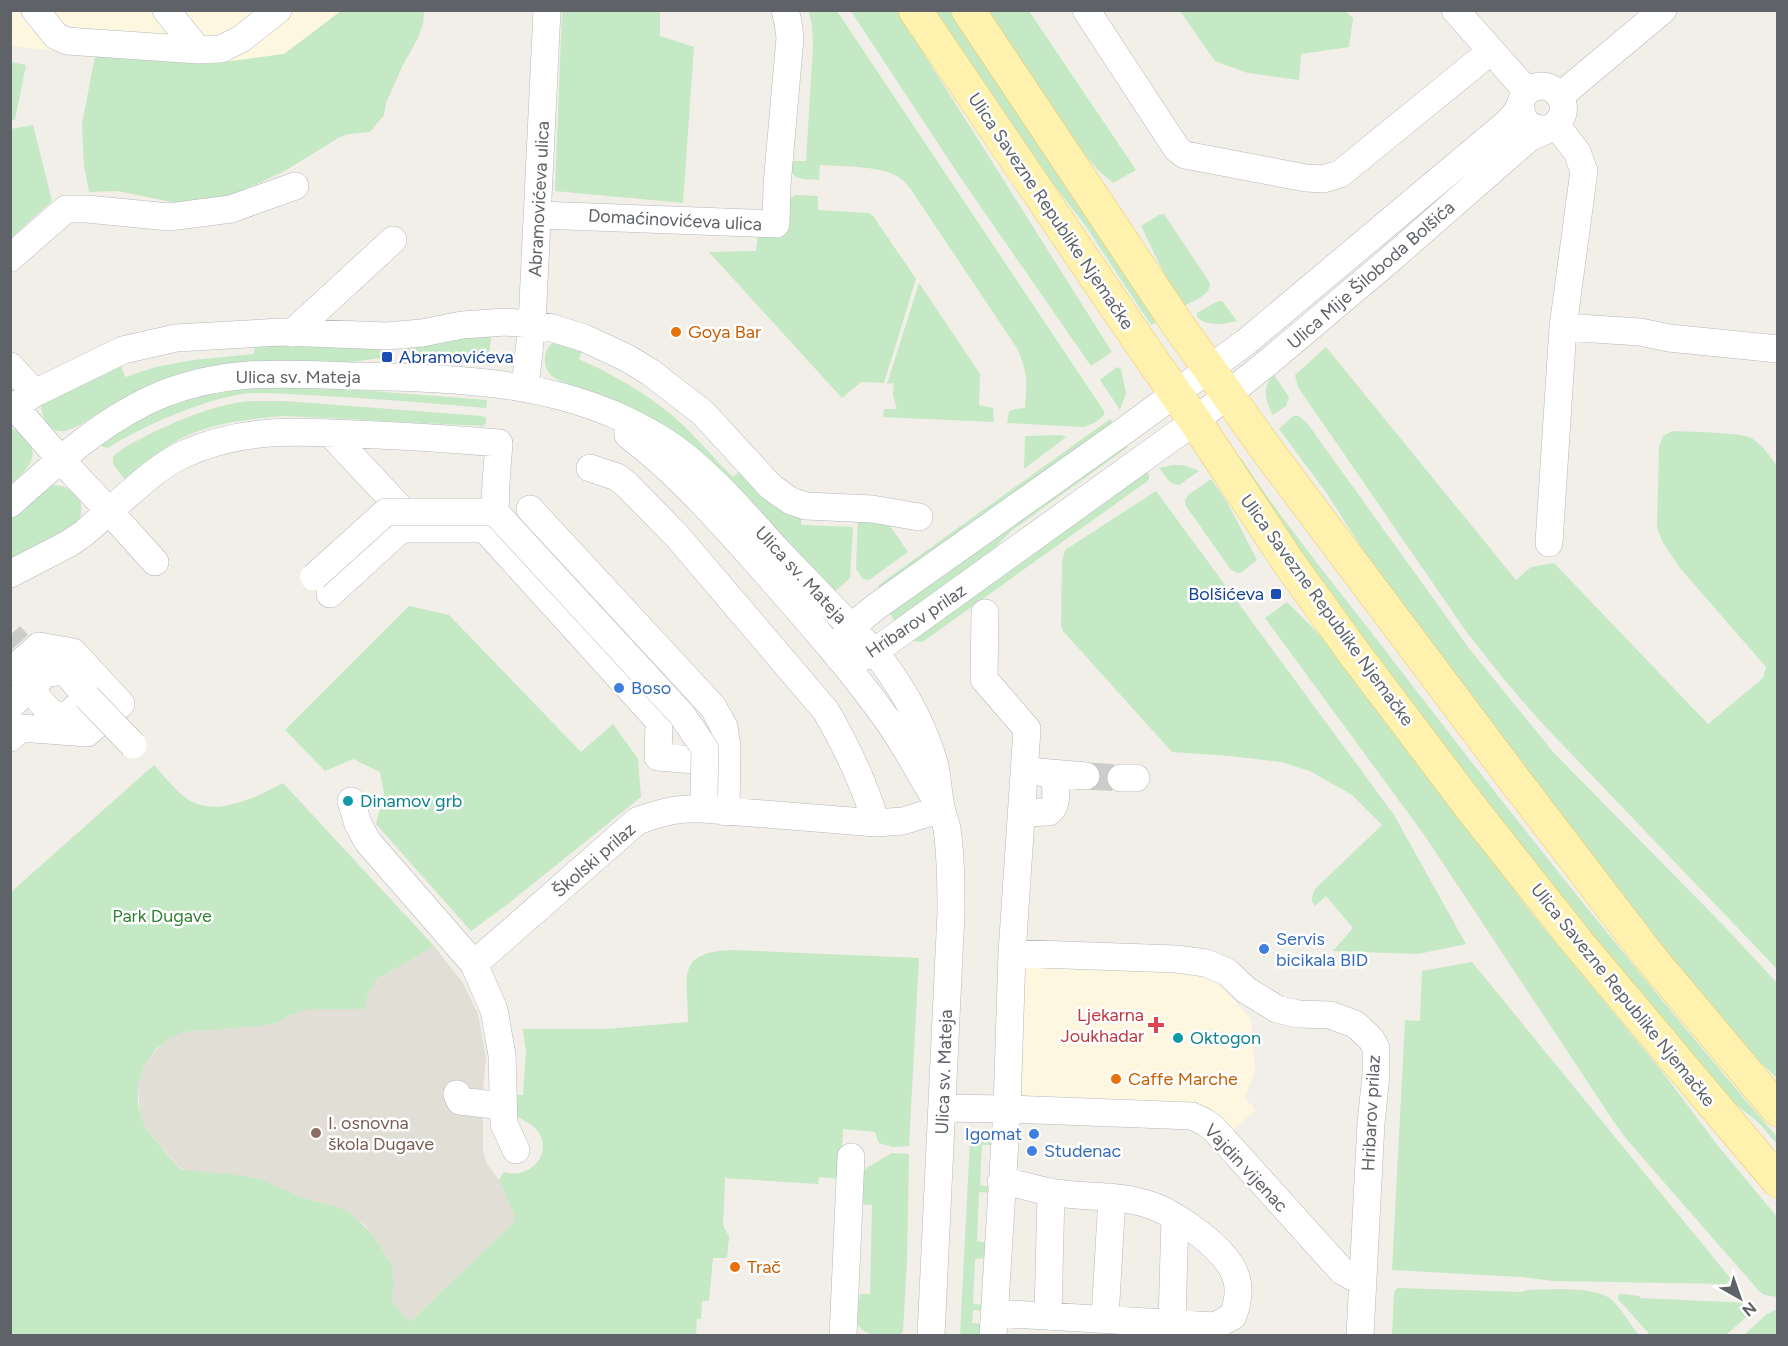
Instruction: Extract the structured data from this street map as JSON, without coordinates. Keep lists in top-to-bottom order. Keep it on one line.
{"streets":{"main road":["Ulica Savezne Republike Njemačke"],"street":["Abramovićeva ulica","Domaćinovićeva ulica","Ulica Mije Šiloboda Bolšića","Ulica sv. Mateja","Hribarov prilaz","Školski prilaz","Vajdin vijenac"]},"crossings":[["Abramovićeva ulica","Domaćinovićeva ulica"],["Abramovićeva ulica","Ulica sv. Mateja"],["Ulica Savezne Republike Njemačke","Ulica Mije Šiloboda Bolšića"],["Ulica Savezne Republike Njemačke","Hribarov prilaz"],["Ulica Mije Šiloboda Bolšića","Hribarov prilaz"],["Ulica sv. Mateja","Hribarov prilaz"],["Ulica sv. Mateja","Školski prilaz"],["Ulica sv. Mateja","Vajdin vijenac"],["Hribarov prilaz","Vajdin vijenac"]],"parks":["Park Dugave"],"places":{"other":["Goya Bar","Boso","Dinamov grb","Servis bicikala BID","Oktogon","Caffe Marche","I. osnovna škola Dugave","Igomat","Studenac","Trač"],"transit":["Abramovićeva","Bolšićeva"],"health":["Ljekarna Joukhadar"]},"north":"bottom right"}
